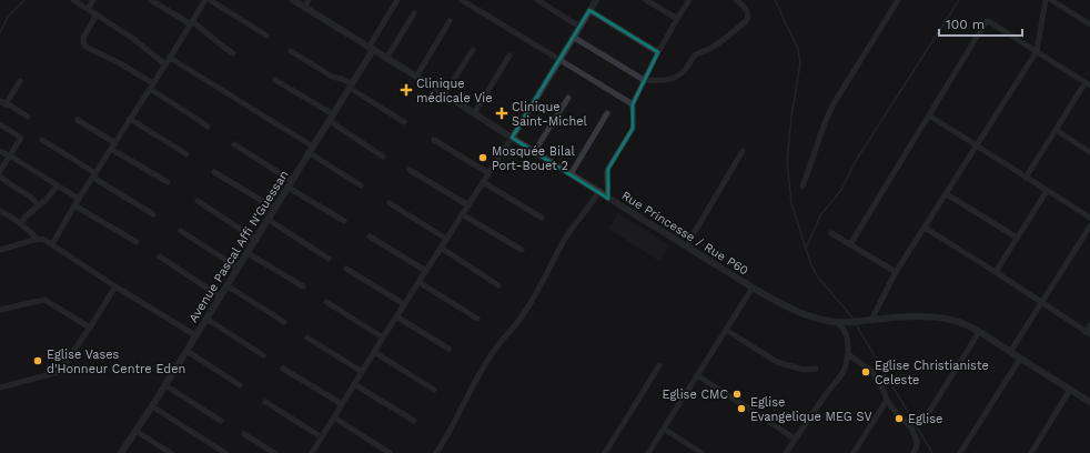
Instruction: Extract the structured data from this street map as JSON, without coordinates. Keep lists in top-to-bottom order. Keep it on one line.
{"streets":{"street":["Rue Princesse / Rue P60","Avenue Pascal Affi N'Guessan"]},"crossings":[["Rue Princesse / Rue P60","Avenue Pascal Affi N'Guessan"]],"places":{"health":["Clinique médicale Vie","Clinique Saint-Michel"],"other":["Mosquée Bilal Port-Bouet 2","Eglise Vases d'Honneur Centre Eden","Eglise Christianiste Celeste","Eglise CMC","Eglise Evangelique MEG SV","Eglise"]},"scale_bar":"100 m"}
